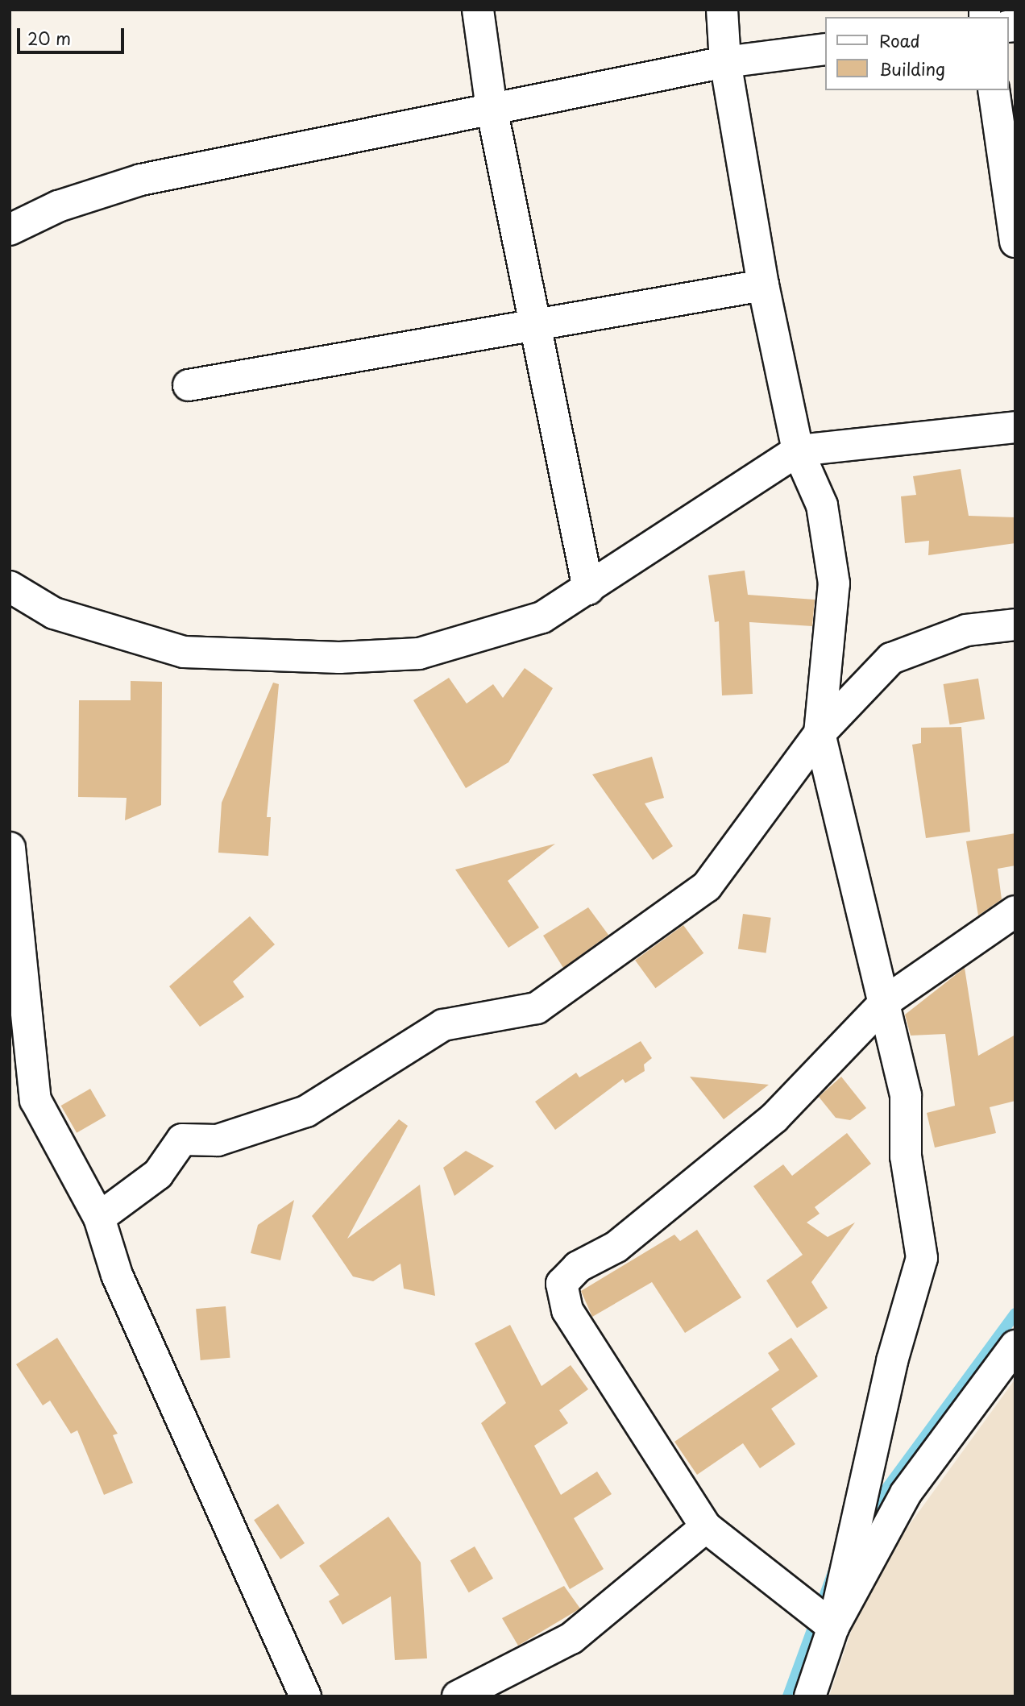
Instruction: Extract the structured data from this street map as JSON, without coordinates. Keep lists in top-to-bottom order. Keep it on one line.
{"legend":["Road","Building"],"scale_bar":"20 m"}
